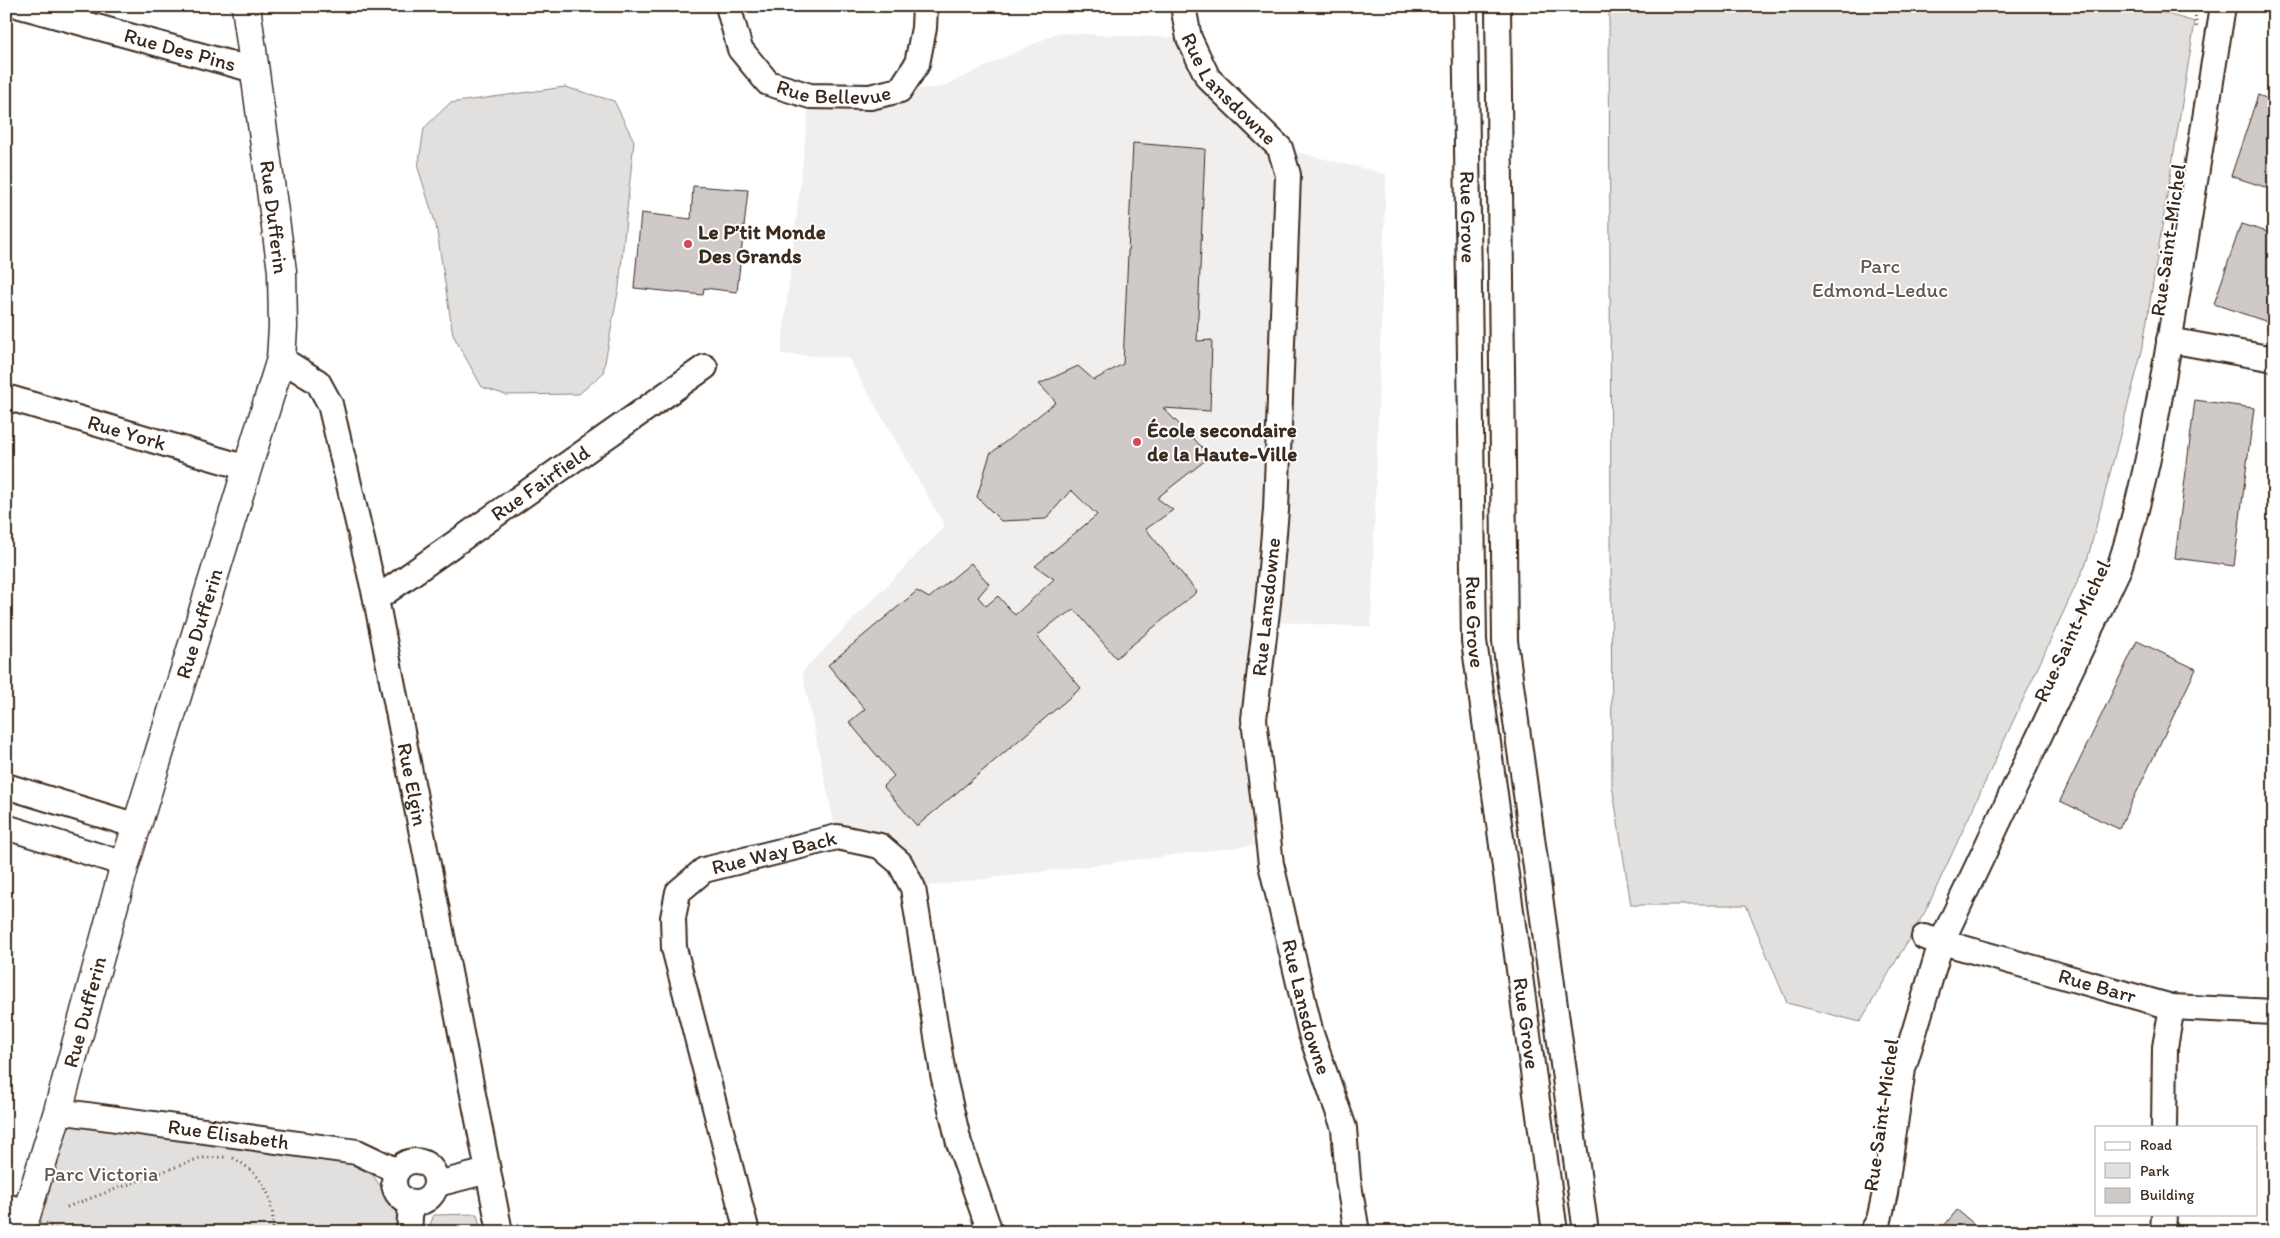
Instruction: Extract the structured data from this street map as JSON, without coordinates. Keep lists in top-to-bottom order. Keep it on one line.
{"streets":{"main road":["Rue Dufferin"],"street":["Rue Des Pins","Rue Bellevue","Rue Lansdowne","Rue Grove","Rue Saint-Michel","Rue York","Rue Fairfield","Rue Elgin","Rue Way Back","Rue Barr","Rue Élisabeth"]},"crossings":[["Rue Des Pins","Rue Dufferin"],["Rue Dufferin","Rue York"],["Rue Dufferin","Rue Elgin"],["Rue Dufferin","Rue Élisabeth"],["Rue Saint-Michel","Rue Barr"],["Rue Fairfield","Rue Elgin"]],"parks":["Parc Edmond-Leduc","Parc Victoria"],"places":["Le P’tit Monde Des Grands","École secondaire de la Haute-Ville"],"legend":["Road","Park","Building"]}
